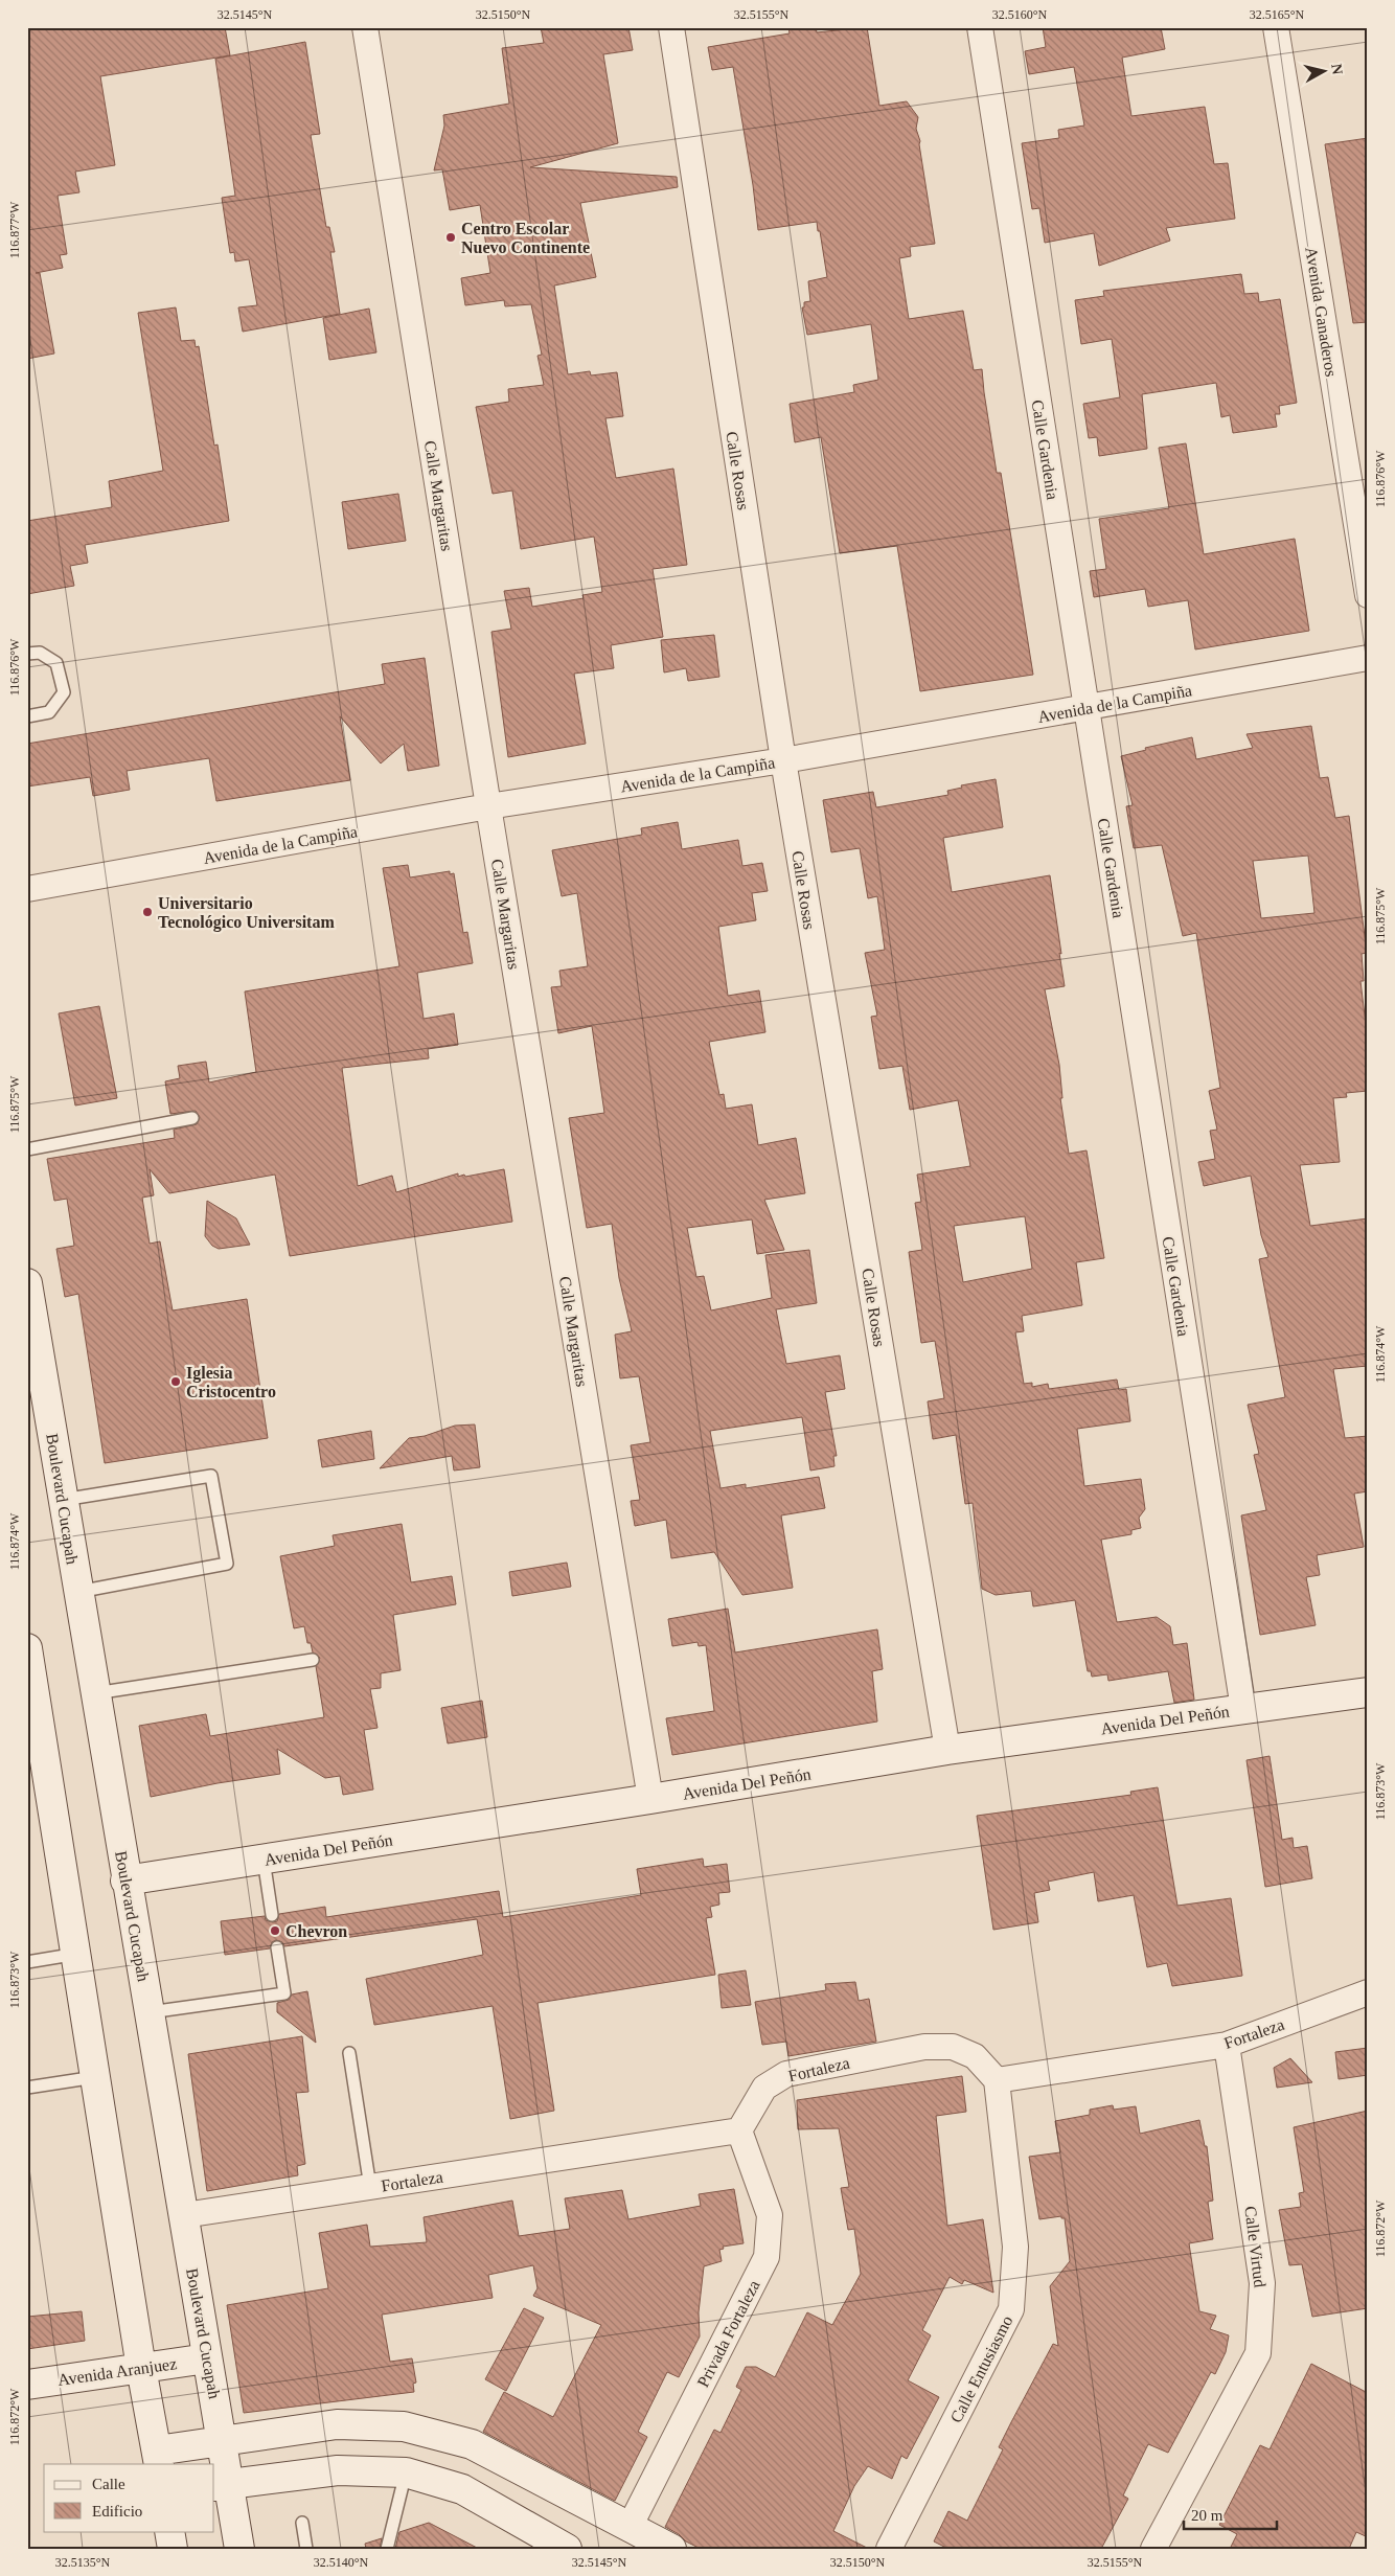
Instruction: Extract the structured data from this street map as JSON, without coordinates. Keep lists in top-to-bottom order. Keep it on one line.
{"streets":{"street":["Avenida Ganaderos","Calle Gardenia","Calle Rosas","Calle Margaritas","Avenida de la Campiña","Boulevard Cucapah","Avenida Del Peñón","Fortaleza","Calle Virtud","Privada Fortaleza","Calle Entusiasmo","Avenida Aranjuez"]},"crossings":[["Calle Gardenia","Avenida de la Campiña"],["Calle Gardenia","Avenida Del Peñón"],["Calle Rosas","Avenida de la Campiña"],["Calle Rosas","Avenida Del Peñón"],["Calle Margaritas","Avenida de la Campiña"],["Calle Margaritas","Avenida Del Peñón"],["Boulevard Cucapah","Avenida Del Peñón"],["Boulevard Cucapah","Fortaleza"],["Boulevard Cucapah","Avenida Aranjuez"],["Fortaleza","Calle Virtud"],["Fortaleza","Privada Fortaleza"],["Fortaleza","Calle Entusiasmo"]],"places":["Centro Escolar Nuevo Continente","Universitario Tecnológico Universitam","Iglesia Cristocentro","Chevron"],"legend":["Calle","Edificio"],"scale_bar":"20 m","north":"right","coordinates":["32.5145°N","32.5150°N","32.5155°N","32.5160°N","32.5165°N","116.877°W","116.876°W","116.875°W","116.874°W","116.873°W","116.872°W","32.5135°N","32.5140°N"]}
